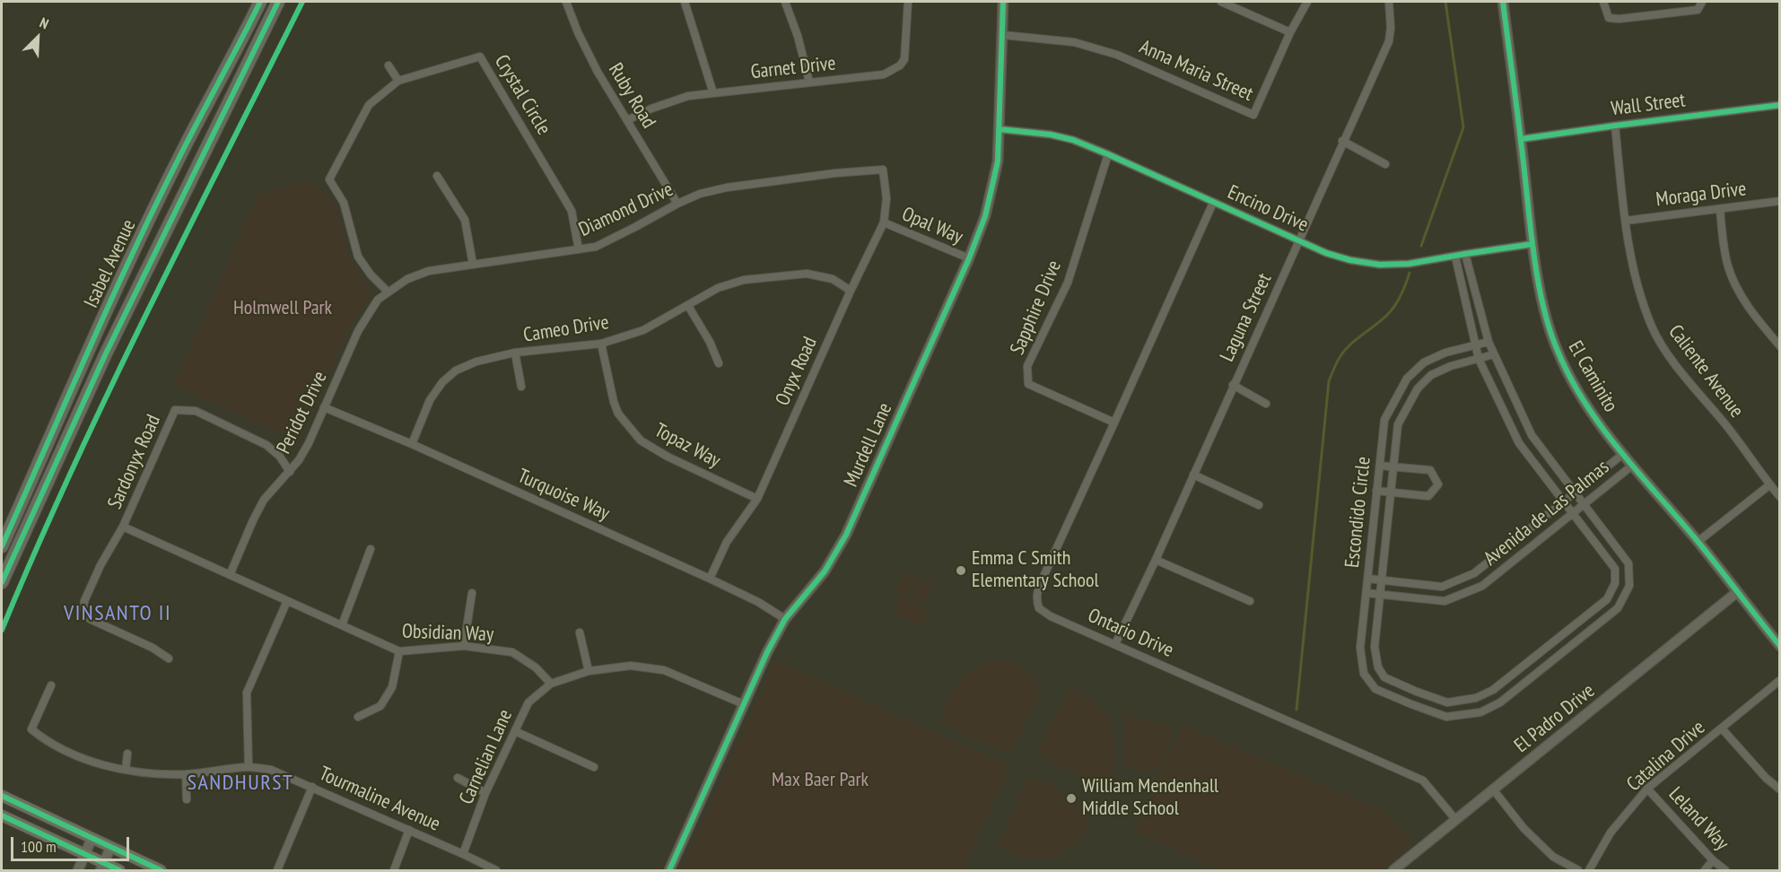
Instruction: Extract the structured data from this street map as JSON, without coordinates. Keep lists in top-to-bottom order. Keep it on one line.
{"streets":{"highway":["Isabel Avenue"],"street":["Garnet Drive","Anna Maria Street","Crystal Circle","Ruby Road","Wall Street","Moraga Drive","Encino Drive","Diamond Drive","Opal Way","Sapphire Drive","Laguna Street","Cameo Drive","Onyx Road","Caliente Avenue","El Caminito","Peridot Drive","Murdell Lane","Topaz Way","Sardonyx Road","Turquoise Way","Escondido Circle","Avenida de Las Palmas","Obsidian Way","Ontario Drive","El Padro Drive","Catalina Drive","Carnelian Lane","Tourmaline Avenue","Leland Way"]},"crossings":[["Garnet Drive","Ruby Road"],["Anna Maria Street","Murdell Lane"],["Crystal Circle","Diamond Drive"],["Crystal Circle","Peridot Drive"],["Ruby Road","Diamond Drive"],["Wall Street","Caliente Avenue"],["Wall Street","El Caminito"],["Moraga Drive","Caliente Avenue"],["Encino Drive","Sapphire Drive"],["Encino Drive","Laguna Street"],["Encino Drive","El Caminito"],["Encino Drive","Murdell Lane"],["Encino Drive","Escondido Circle"],["Encino Drive","Ontario Drive"],["Diamond Drive","Onyx Road"],["Diamond Drive","Peridot Drive"],["Opal Way","Onyx Road"],["Opal Way","Murdell Lane"],["Sapphire Drive","Ontario Drive"],["Laguna Street","Ontario Drive"],["Cameo Drive","Onyx Road"],["Cameo Drive","Topaz Way"],["Cameo Drive","Turquoise Way"],["Onyx Road","Topaz Way"],["Onyx Road","Turquoise Way"],["El Caminito","Avenida de Las Palmas"],["El Caminito","El Padro Drive"],["Peridot Drive","Sardonyx Road"],["Peridot Drive","Turquoise Way"],["Peridot Drive","Obsidian Way"],["Murdell Lane","Turquoise Way"],["Sardonyx Road","Obsidian Way"],["Escondido Circle","Avenida de Las Palmas"],["Obsidian Way","Carnelian Lane"],["Ontario Drive","El Padro Drive"],["Catalina Drive","Leland Way"],["Carnelian Lane","Tourmaline Avenue"]],"districts":["VINSANTO II","SANDHURST"],"parks":["Holmwell Park","Max Baer Park"],"places":["Emma C Smith Elementary School","William Mendenhall Middle School"],"scale_bar":"100 m","north":"top right"}
